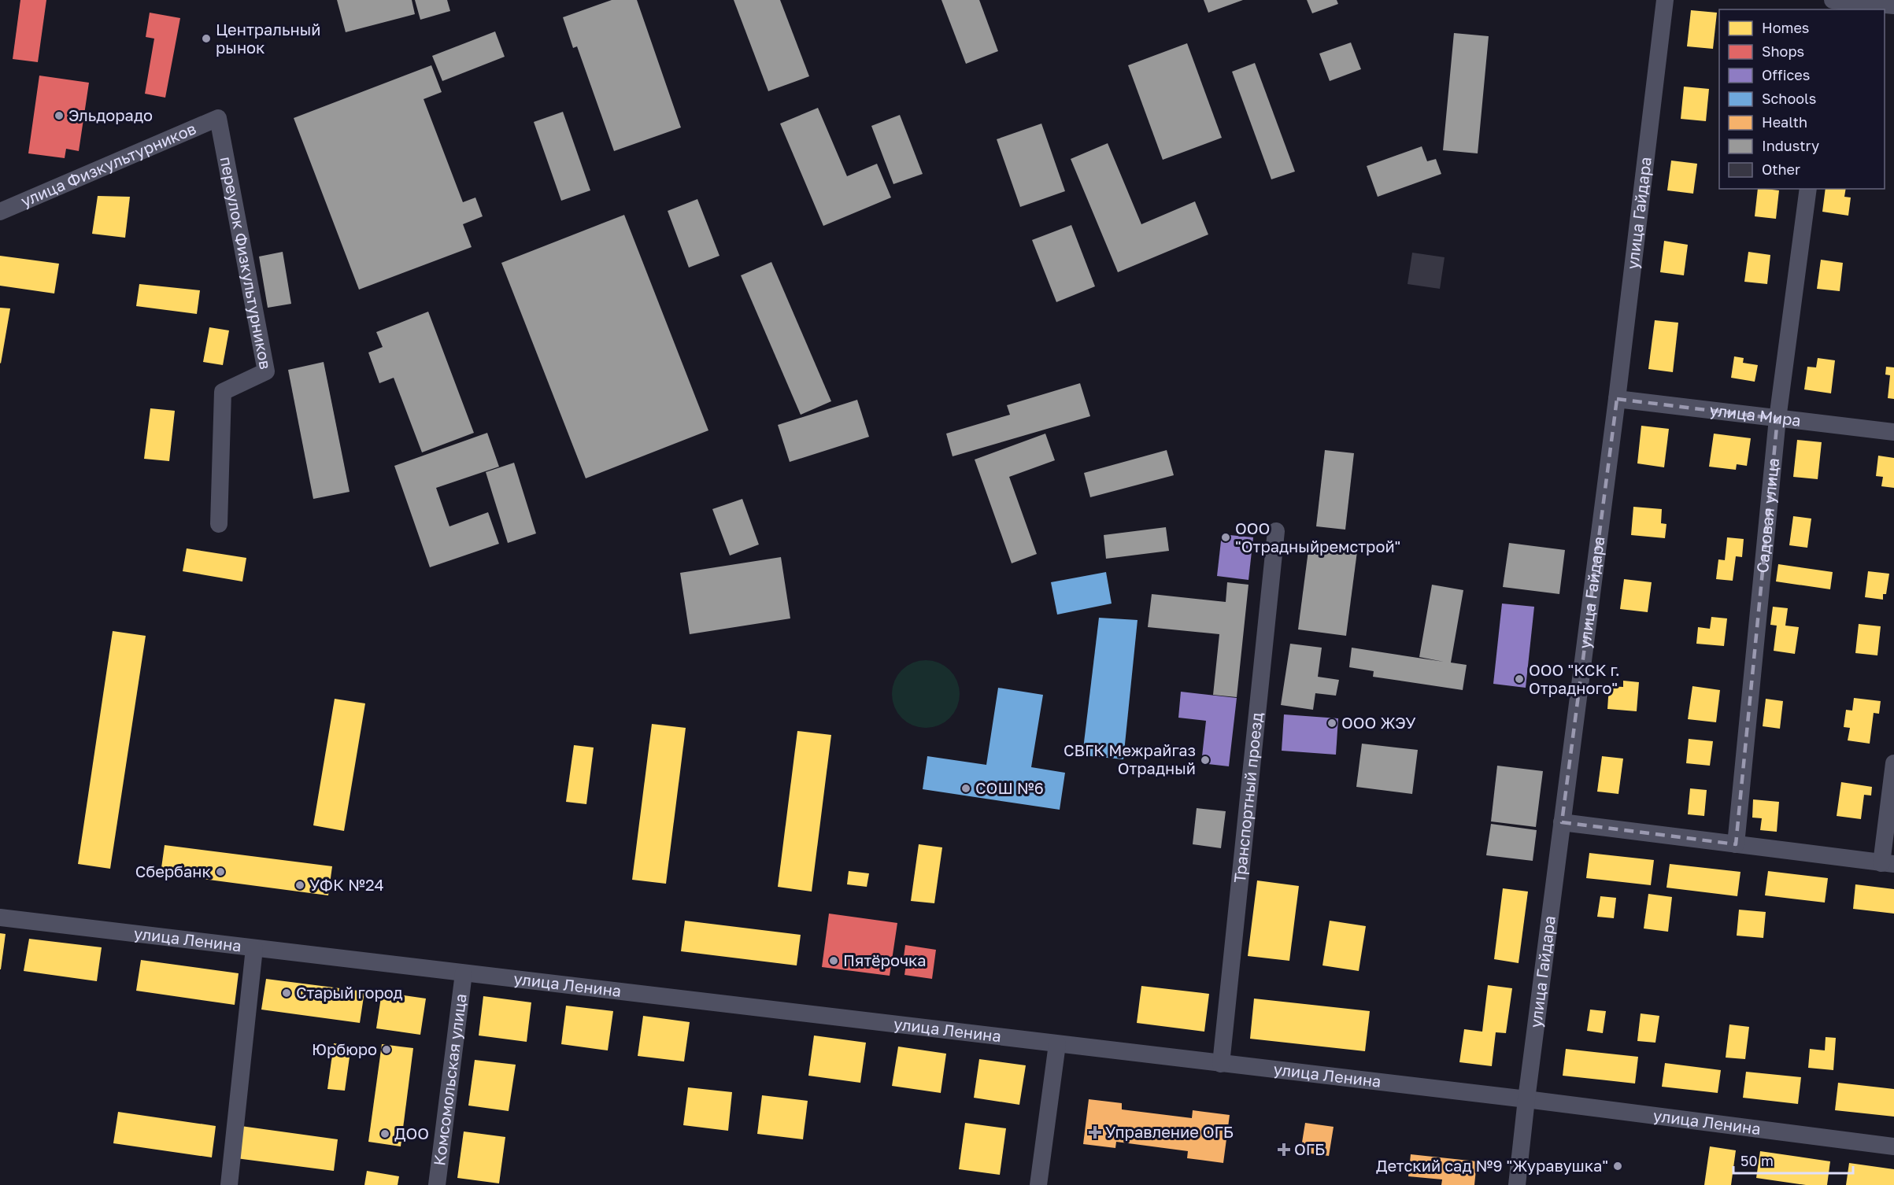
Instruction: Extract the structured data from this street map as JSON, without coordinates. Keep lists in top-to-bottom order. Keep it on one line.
{"streets":{"street":["улица Физкультурников","улица Гайдара","переулок Физкультурников","улица Мира","Садовая улица","Транспортный проезд","улица Ленина","Комсомольская улица"]},"crossings":[["улица Физкультурников","переулок Физкультурников"],["улица Гайдара","улица Мира"],["улица Гайдара","улица Ленина"],["улица Мира","Садовая улица"],["Транспортный проезд","улица Ленина"],["улица Ленина","Комсомольская улица"]],"places":{"other":["Центральный рынок","Эльдорадо","ООО \"Отрадныйремстрой\"","ООО \"КСК г. Отрадного\"","ООО ЖЭУ","СВГК Межрайгаз Отрадный","СОШ №6","Сбербанк","УФК №24","Пятёрочка","Старый город","Юрбюро","ДОО","Детский сад №9 \"Журавушка\""],"health":["Управление ОГБ","ОГБ"]},"legend":["Homes","Shops","Offices","Schools","Health","Industry","Other"],"scale_bar":"50 m"}
